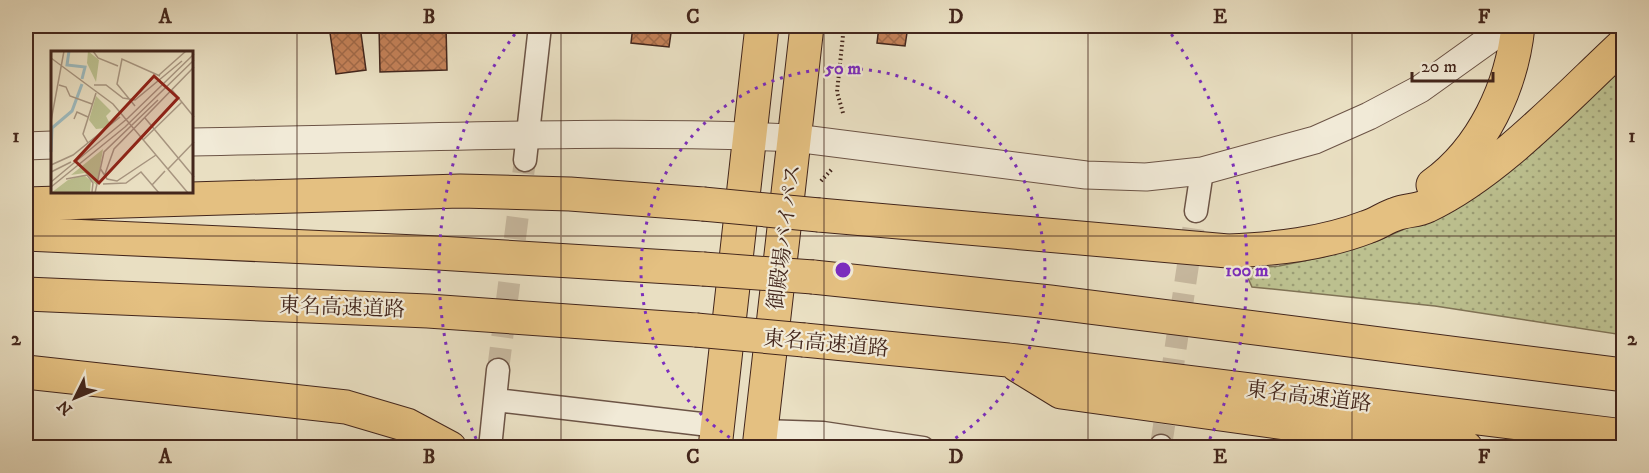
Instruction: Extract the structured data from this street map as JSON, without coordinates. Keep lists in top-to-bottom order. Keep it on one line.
{"streets":{"highway":["御殿場バイパス","東名高速道路"]},"scale_bar":"20 m","north":"bottom left","grid":{"columns":["A","B","C","D","E","F"],"rows":["1","2"]},"rings":["50 m","100 m"]}
